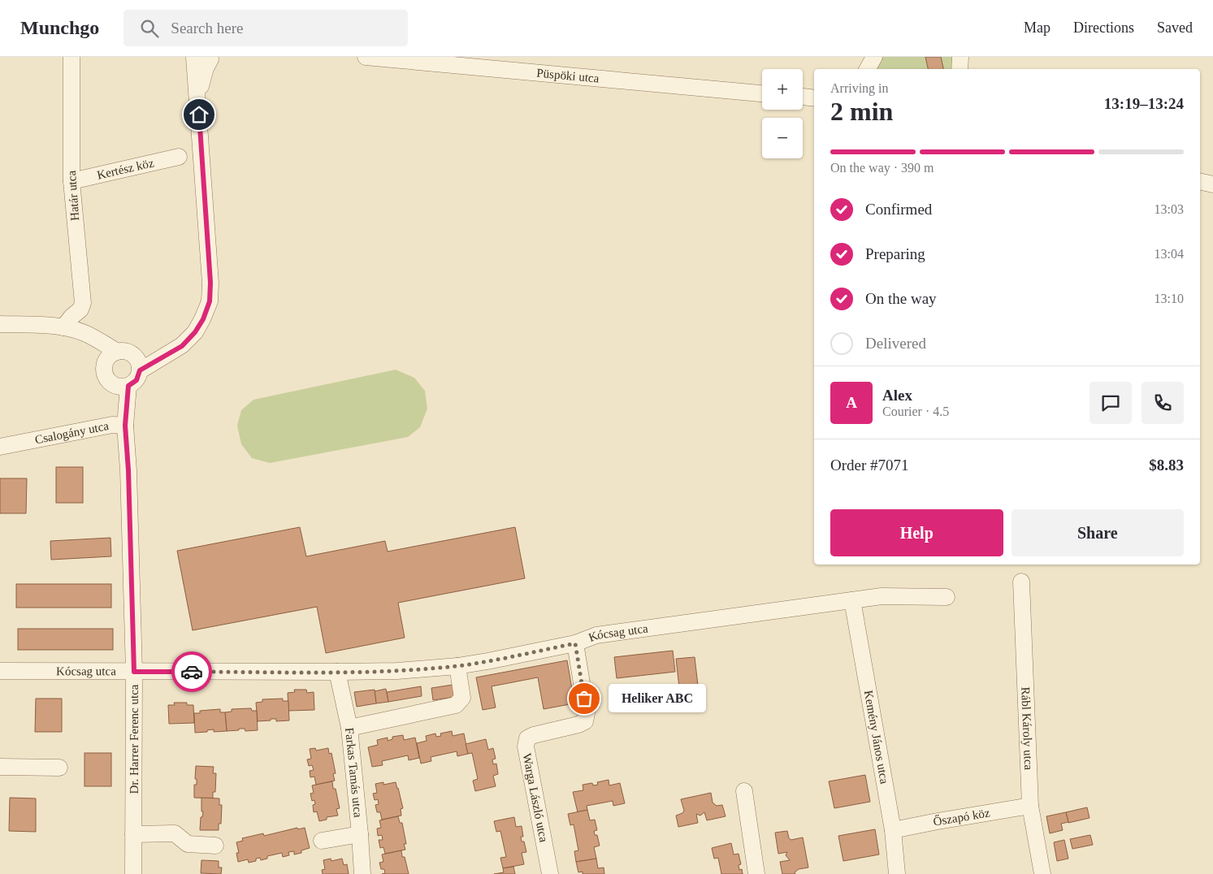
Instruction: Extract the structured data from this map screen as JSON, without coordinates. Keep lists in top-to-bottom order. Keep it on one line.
{"streets":{"street":["Püspöki utca","Kertész köz","Határ utca","Csalogány utca","Kócsag utca","Rábl Károly utca","Kemény János utca","Dr. Harrer Ferenc utca","Farkas Tamás utca","Warga László utca","Őszapó köz"]},"crossings":[["Kertész köz","Határ utca"],["Csalogány utca","Dr. Harrer Ferenc utca"],["Kócsag utca","Kemény János utca"],["Kócsag utca","Dr. Harrer Ferenc utca"],["Kócsag utca","Farkas Tamás utca"],["Kócsag utca","Warga László utca"],["Rábl Károly utca","Őszapó köz"],["Kemény János utca","Őszapó köz"]],"places":["Heliker ABC"],"page":{"header":"Munchgo","search":"Search here","nav":["Map","Directions","Saved"],"map_buttons":["+","−"],"heading":["2 min","Arriving in","13:19–13:24"],"panel":["Alex","Courier · 4.5","Order #7071","$8.83"],"bar":"On the way · 390 m","list":[["Confirmed","13:03"],["Preparing","13:04"],["On the way","13:10"],"Delivered"],"round":"A","buttons":["Help","Share"],"bubble":"Heliker ABC"}}
